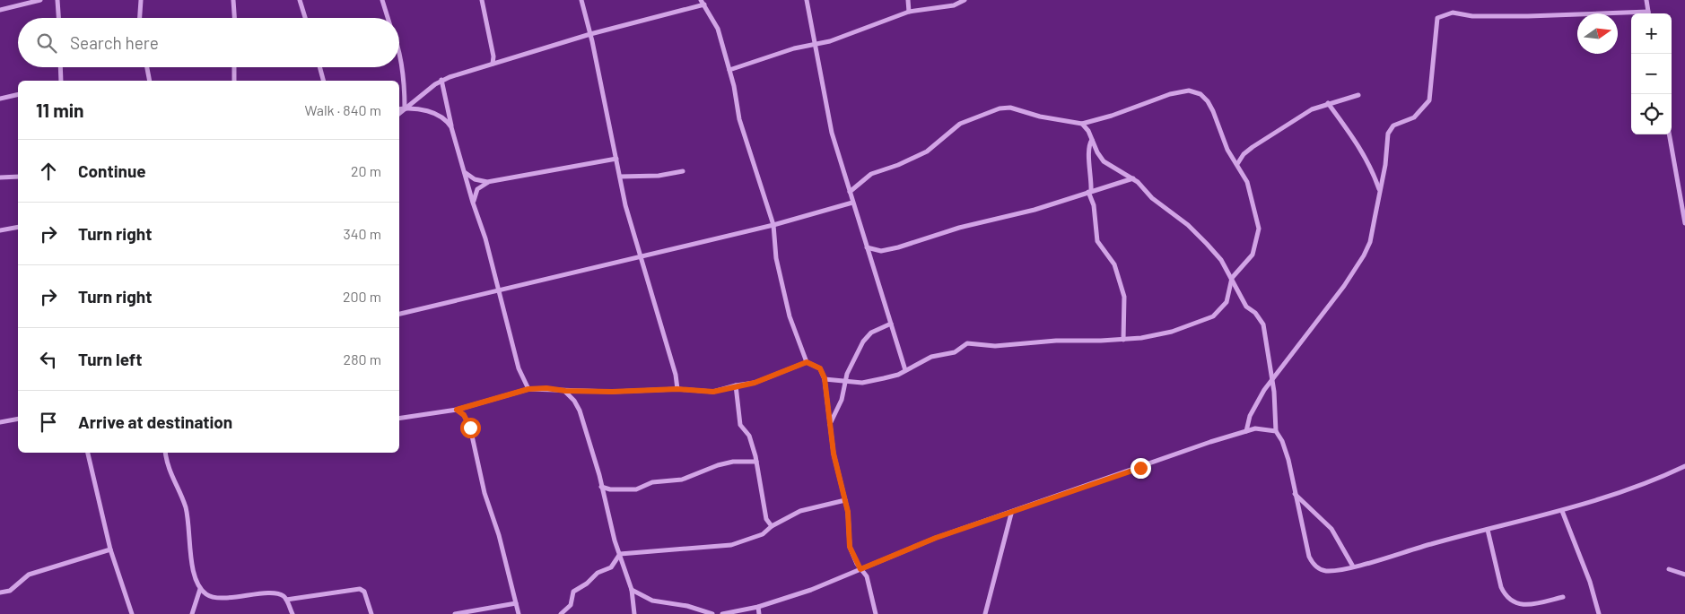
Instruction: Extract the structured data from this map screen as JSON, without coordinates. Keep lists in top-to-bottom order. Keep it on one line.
{"north":"right","page":{"map_buttons":["+","−"],"search":"Search here","heading":["11 min","Walk · 840 m"],"list":[["Continue","20 m"],["Turn right","340 m"],["Turn right","200 m"],["Turn left","280 m"],"Arrive at destination"]}}
